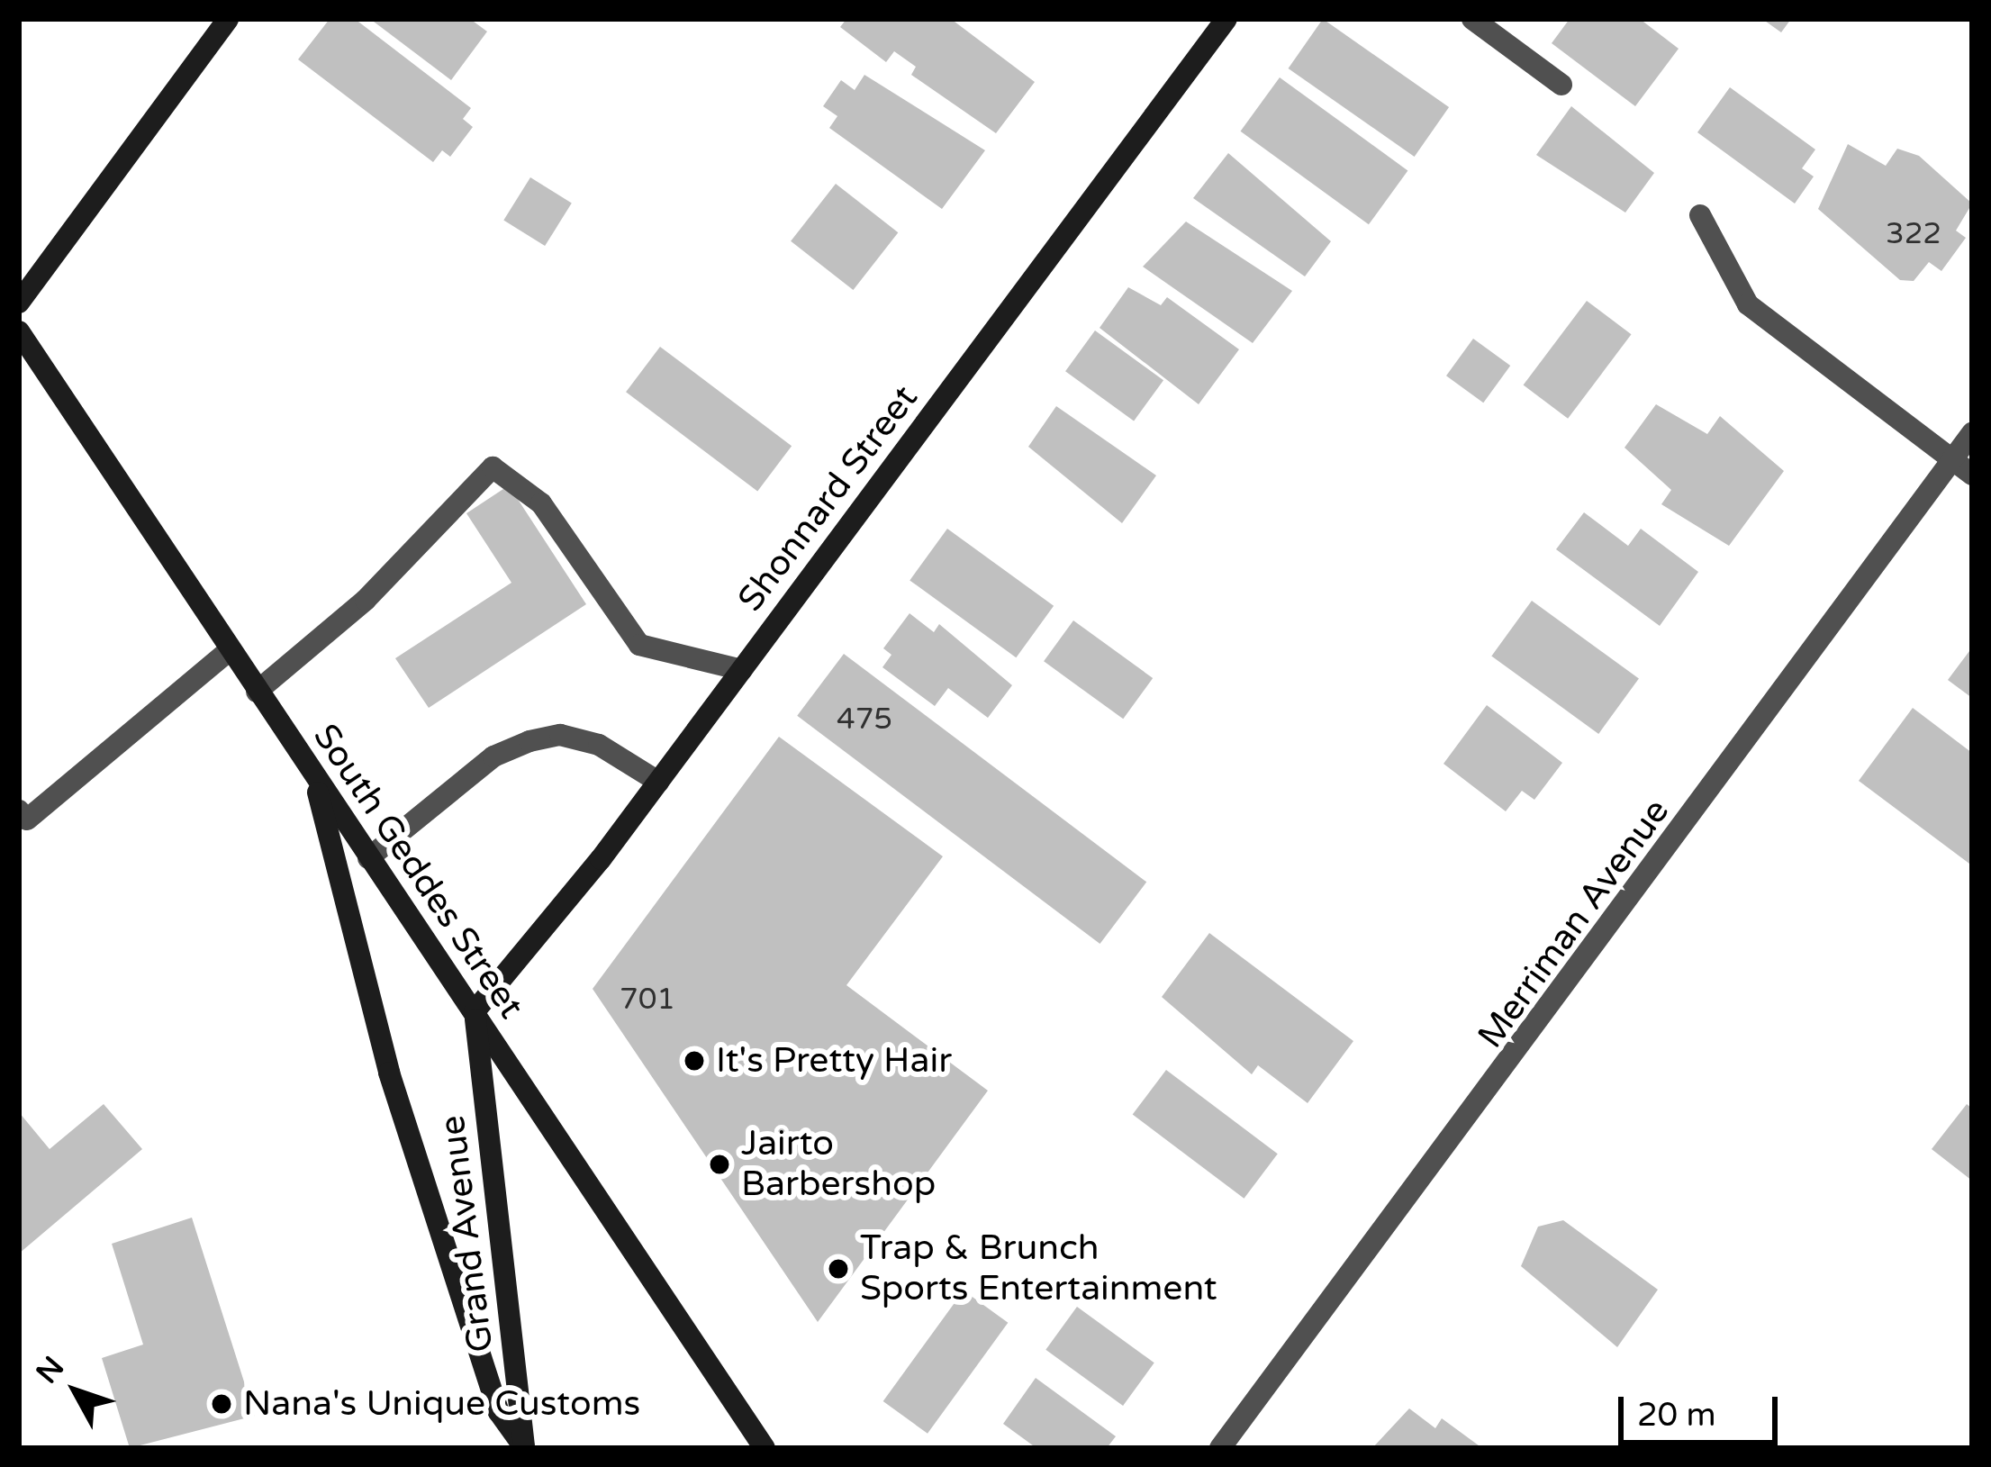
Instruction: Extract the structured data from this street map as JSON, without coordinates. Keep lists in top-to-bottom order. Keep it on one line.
{"streets":{"street":["Shonnard Street","South Geddes Street","Merriman Avenue","Grand Avenue"]},"crossings":[["Shonnard Street","South Geddes Street"],["Shonnard Street","Grand Avenue"],["South Geddes Street","Grand Avenue"]],"places":["It's Pretty Hair","Jairto Barbershop","Trap & Brunch Sports Entertainment","Nana's Unique Customs"],"house_numbers":["322","475","701"],"scale_bar":"20 m","north":"top left"}
